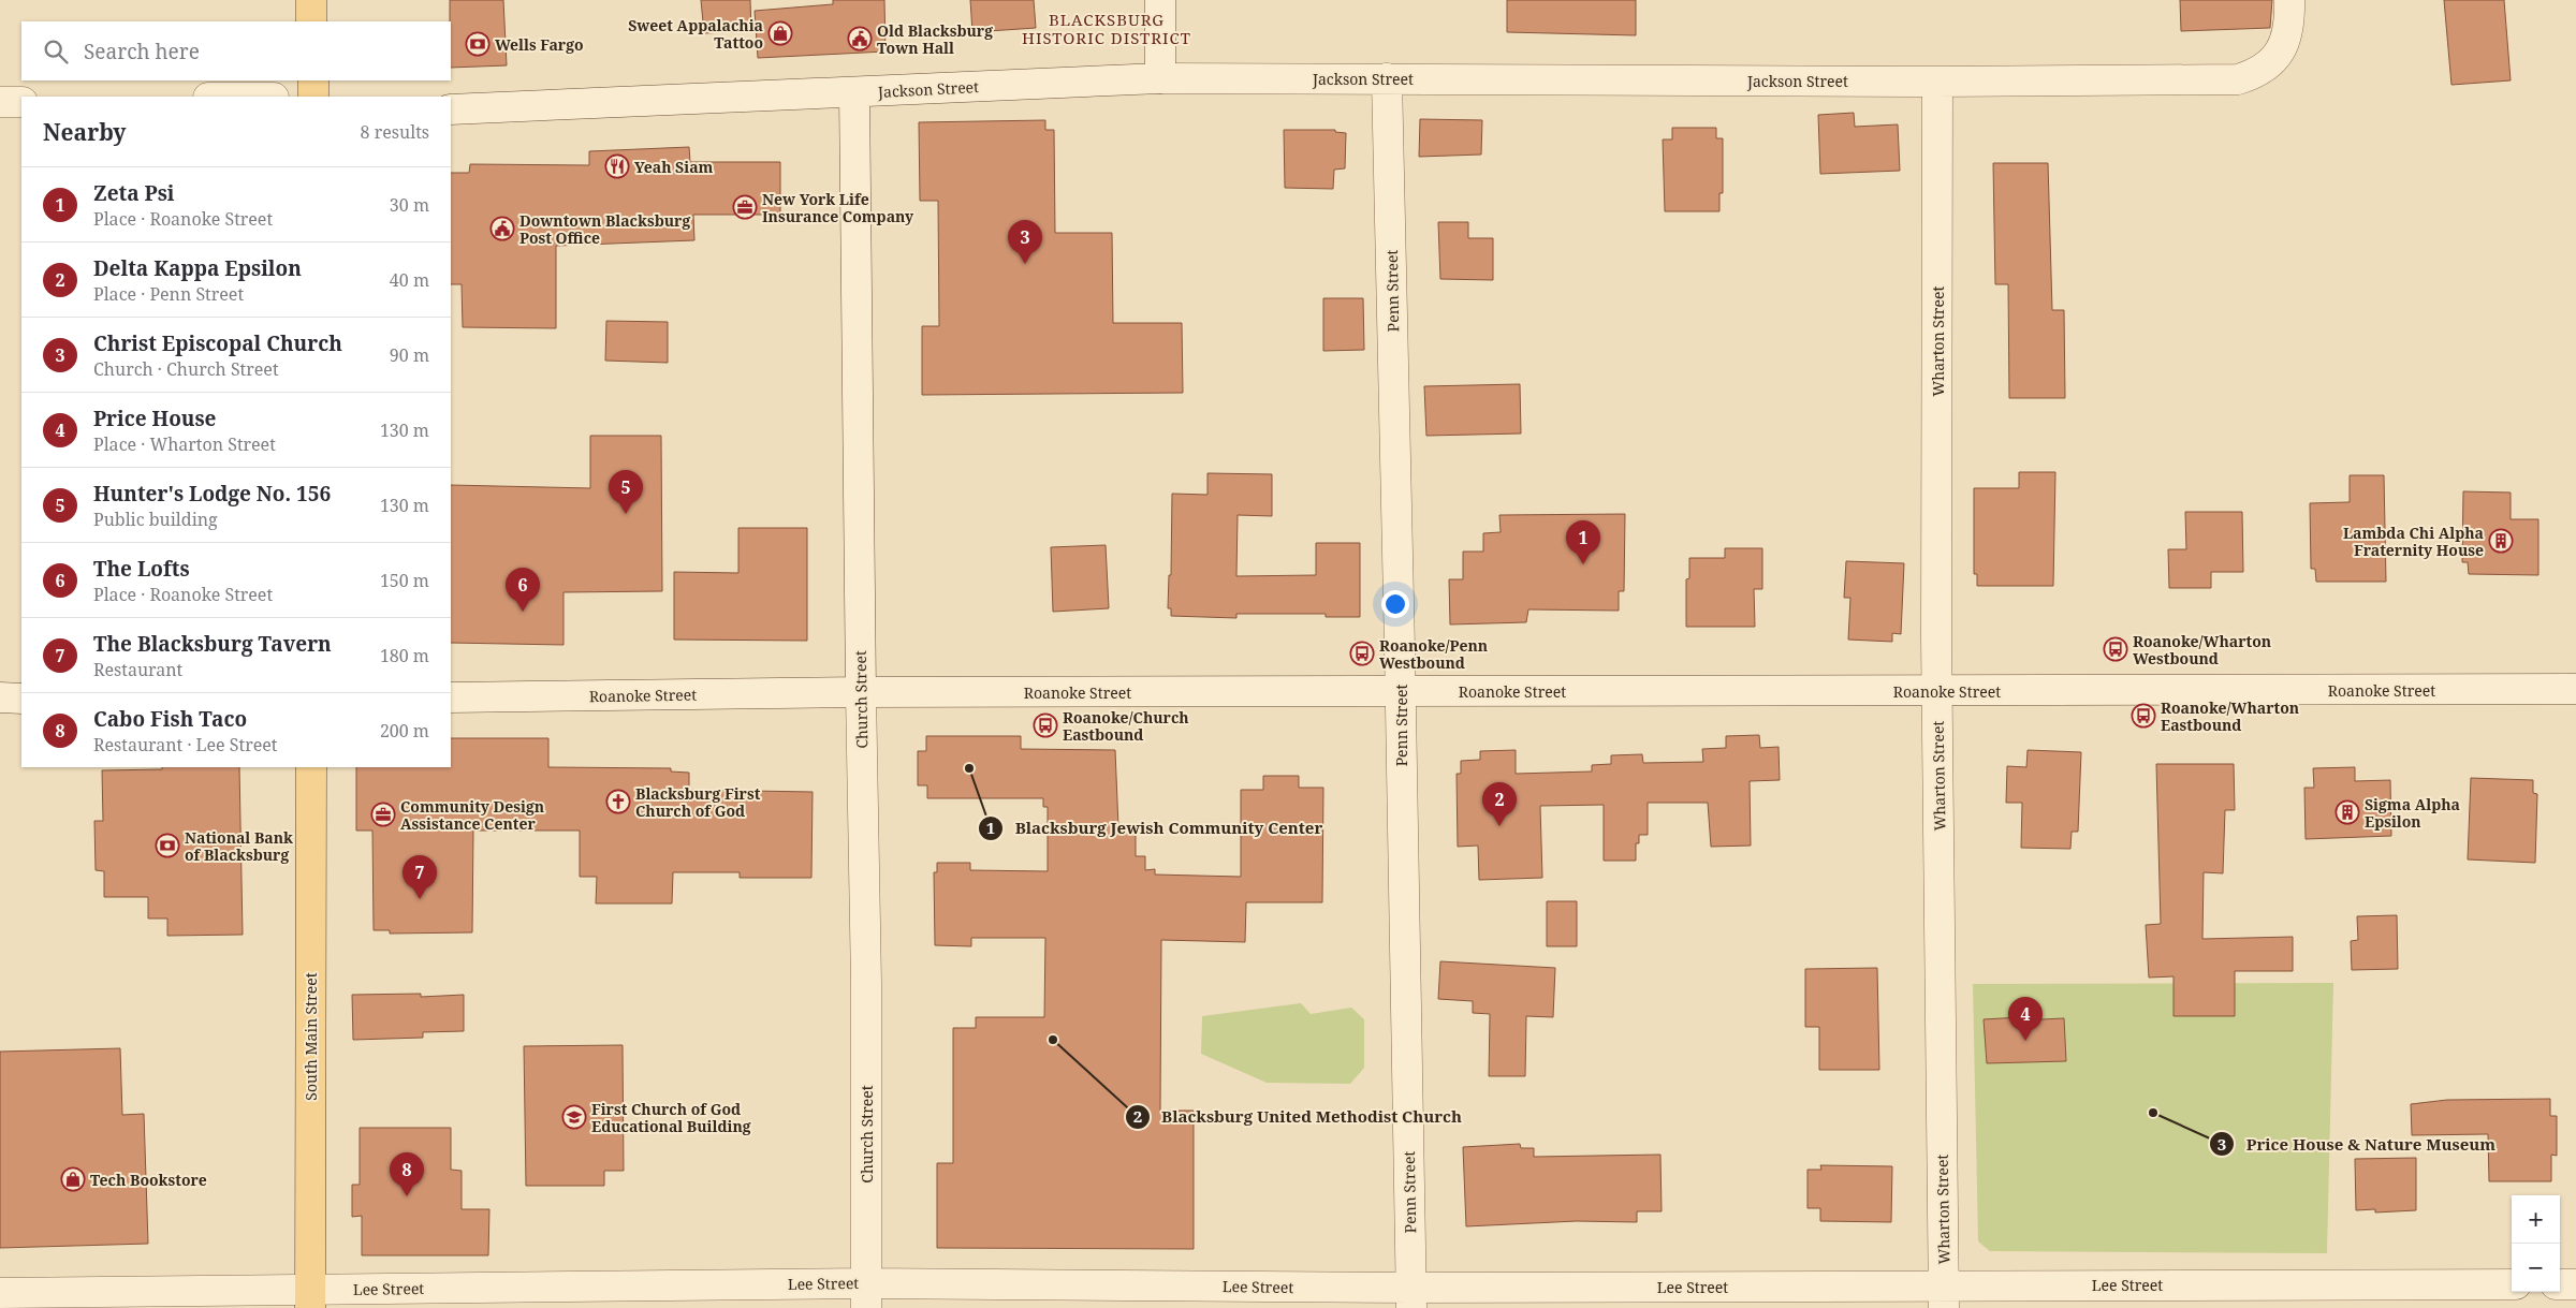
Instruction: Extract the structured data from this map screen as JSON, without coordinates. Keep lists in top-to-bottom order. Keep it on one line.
{"streets":{"main road":["South Main Street"],"street":["Jackson Street","Penn Street","Wharton Street","Roanoke Street","Church Street","Lee Street"]},"crossings":[["Jackson Street","Penn Street"],["Jackson Street","Wharton Street"],["Jackson Street","Church Street"],["Penn Street","Roanoke Street"],["Penn Street","Lee Street"],["Wharton Street","Roanoke Street"],["Wharton Street","Lee Street"],["Roanoke Street","Church Street"],["Church Street","Lee Street"],["South Main Street","Lee Street"]],"districts":["BLACKSBURG HISTORIC DISTRICT"],"places":{"shop":["Sweet Appalachia Tattoo","Tech Bookstore"],"public building":["Old Blacksburg Town Hall","Downtown Blacksburg Post Office"],"bank":["Wells Fargo","National Bank of Blacksburg"],"restaurant":["Yeah Siam"],"office":["New York Life Insurance Company","Community Design Assistance Center"],"building":["Lambda Chi Alpha Fraternity House","Sigma Alpha Epsilon"],"bus stop":["Roanoke/Wharton Westbound","Roanoke/Penn Westbound","Roanoke/Wharton Eastbound","Roanoke/Church Eastbound"],"other":["Blacksburg Jewish Community Center","Blacksburg United Methodist Church","Price House & Nature Museum"],"church":["Blacksburg First Church of God"],"school or university":["First Church of God Educational Building"]},"page":{"search":"Search here","heading":["Nearby","8 results"],"list":[{"mark":"1","name":"Zeta Psi","note":"Place · Roanoke Street","value":"30 m"},{"mark":"2","name":"Delta Kappa Epsilon","note":"Place · Penn Street","value":"40 m"},{"mark":"3","name":"Christ Episcopal Church","note":"Church · Church Street","value":"90 m"},{"mark":"4","name":"Price House","note":"Place · Wharton Street","value":"130 m"},{"mark":"5","name":"Hunter's Lodge No. 156","note":"Public building","value":"130 m"},{"mark":"6","name":"The Lofts","note":"Place · Roanoke Street","value":"150 m"},{"mark":"7","name":"The Blacksburg Tavern","note":"Restaurant","value":"180 m"},{"mark":"8","name":"Cabo Fish Taco","note":"Restaurant · Lee Street","value":"200 m"}],"pins":["3","5","1","6","2","7","4","8"],"map_buttons":["+","−"]}}
